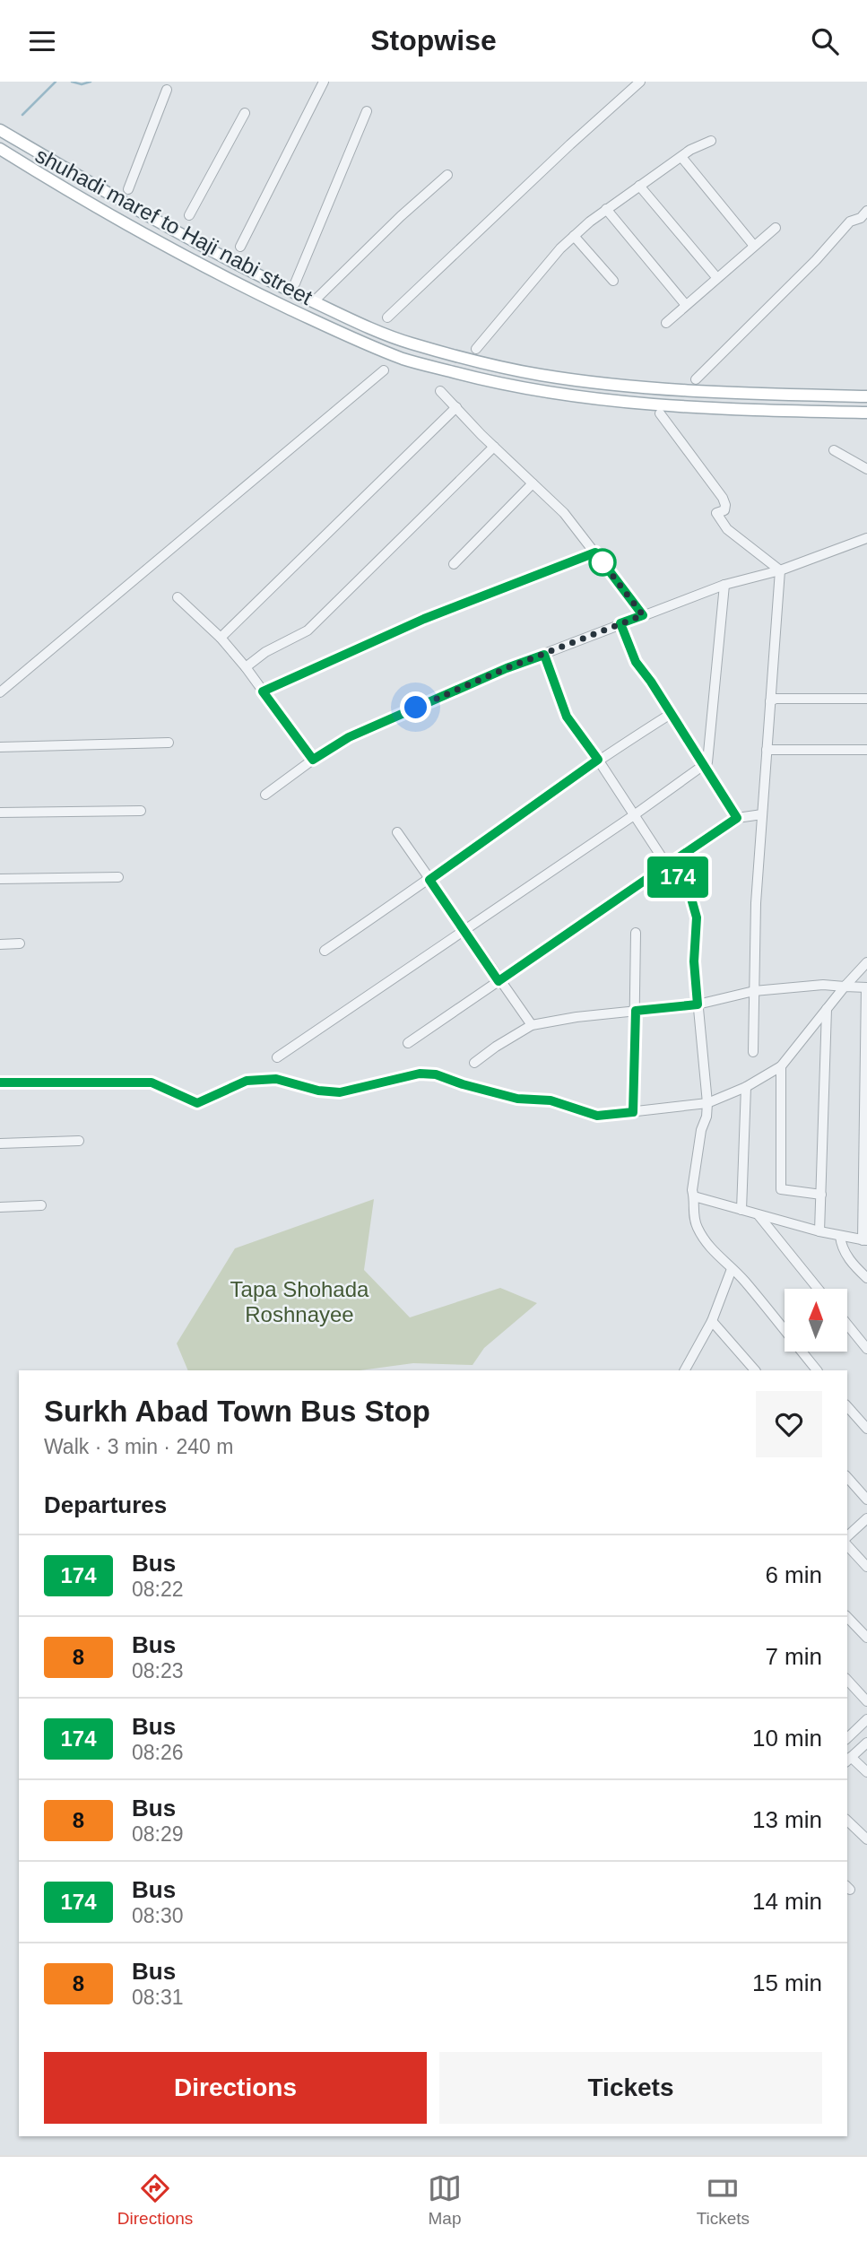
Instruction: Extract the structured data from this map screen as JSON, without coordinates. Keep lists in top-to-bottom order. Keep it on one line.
{"streets":{"main road":["shuhadi maref to Haji nabi street"]},"parks":["Tapa Shohada Roshnayee"],"lines":["bus line 174"],"north":"top","page":{"header":"Stopwise","on_map":"174","heading":[["Surkh Abad Town Bus Stop","Walk · 3 min · 240 m"],"Departures"],"list":[{"mark":"174","name":"Bus","note":"08:22","value":"6 min"},{"mark":"8","name":"Bus","note":"08:23","value":"7 min"},{"mark":"174","name":"Bus","note":"08:26","value":"10 min"},{"mark":"8","name":"Bus","note":"08:29","value":"13 min"},{"mark":"174","name":"Bus","note":"08:30","value":"14 min"},{"mark":"8","name":"Bus","note":"08:31","value":"15 min"}],"buttons":["Directions","Tickets"],"tabs":["Directions","Map","Tickets"]}}
